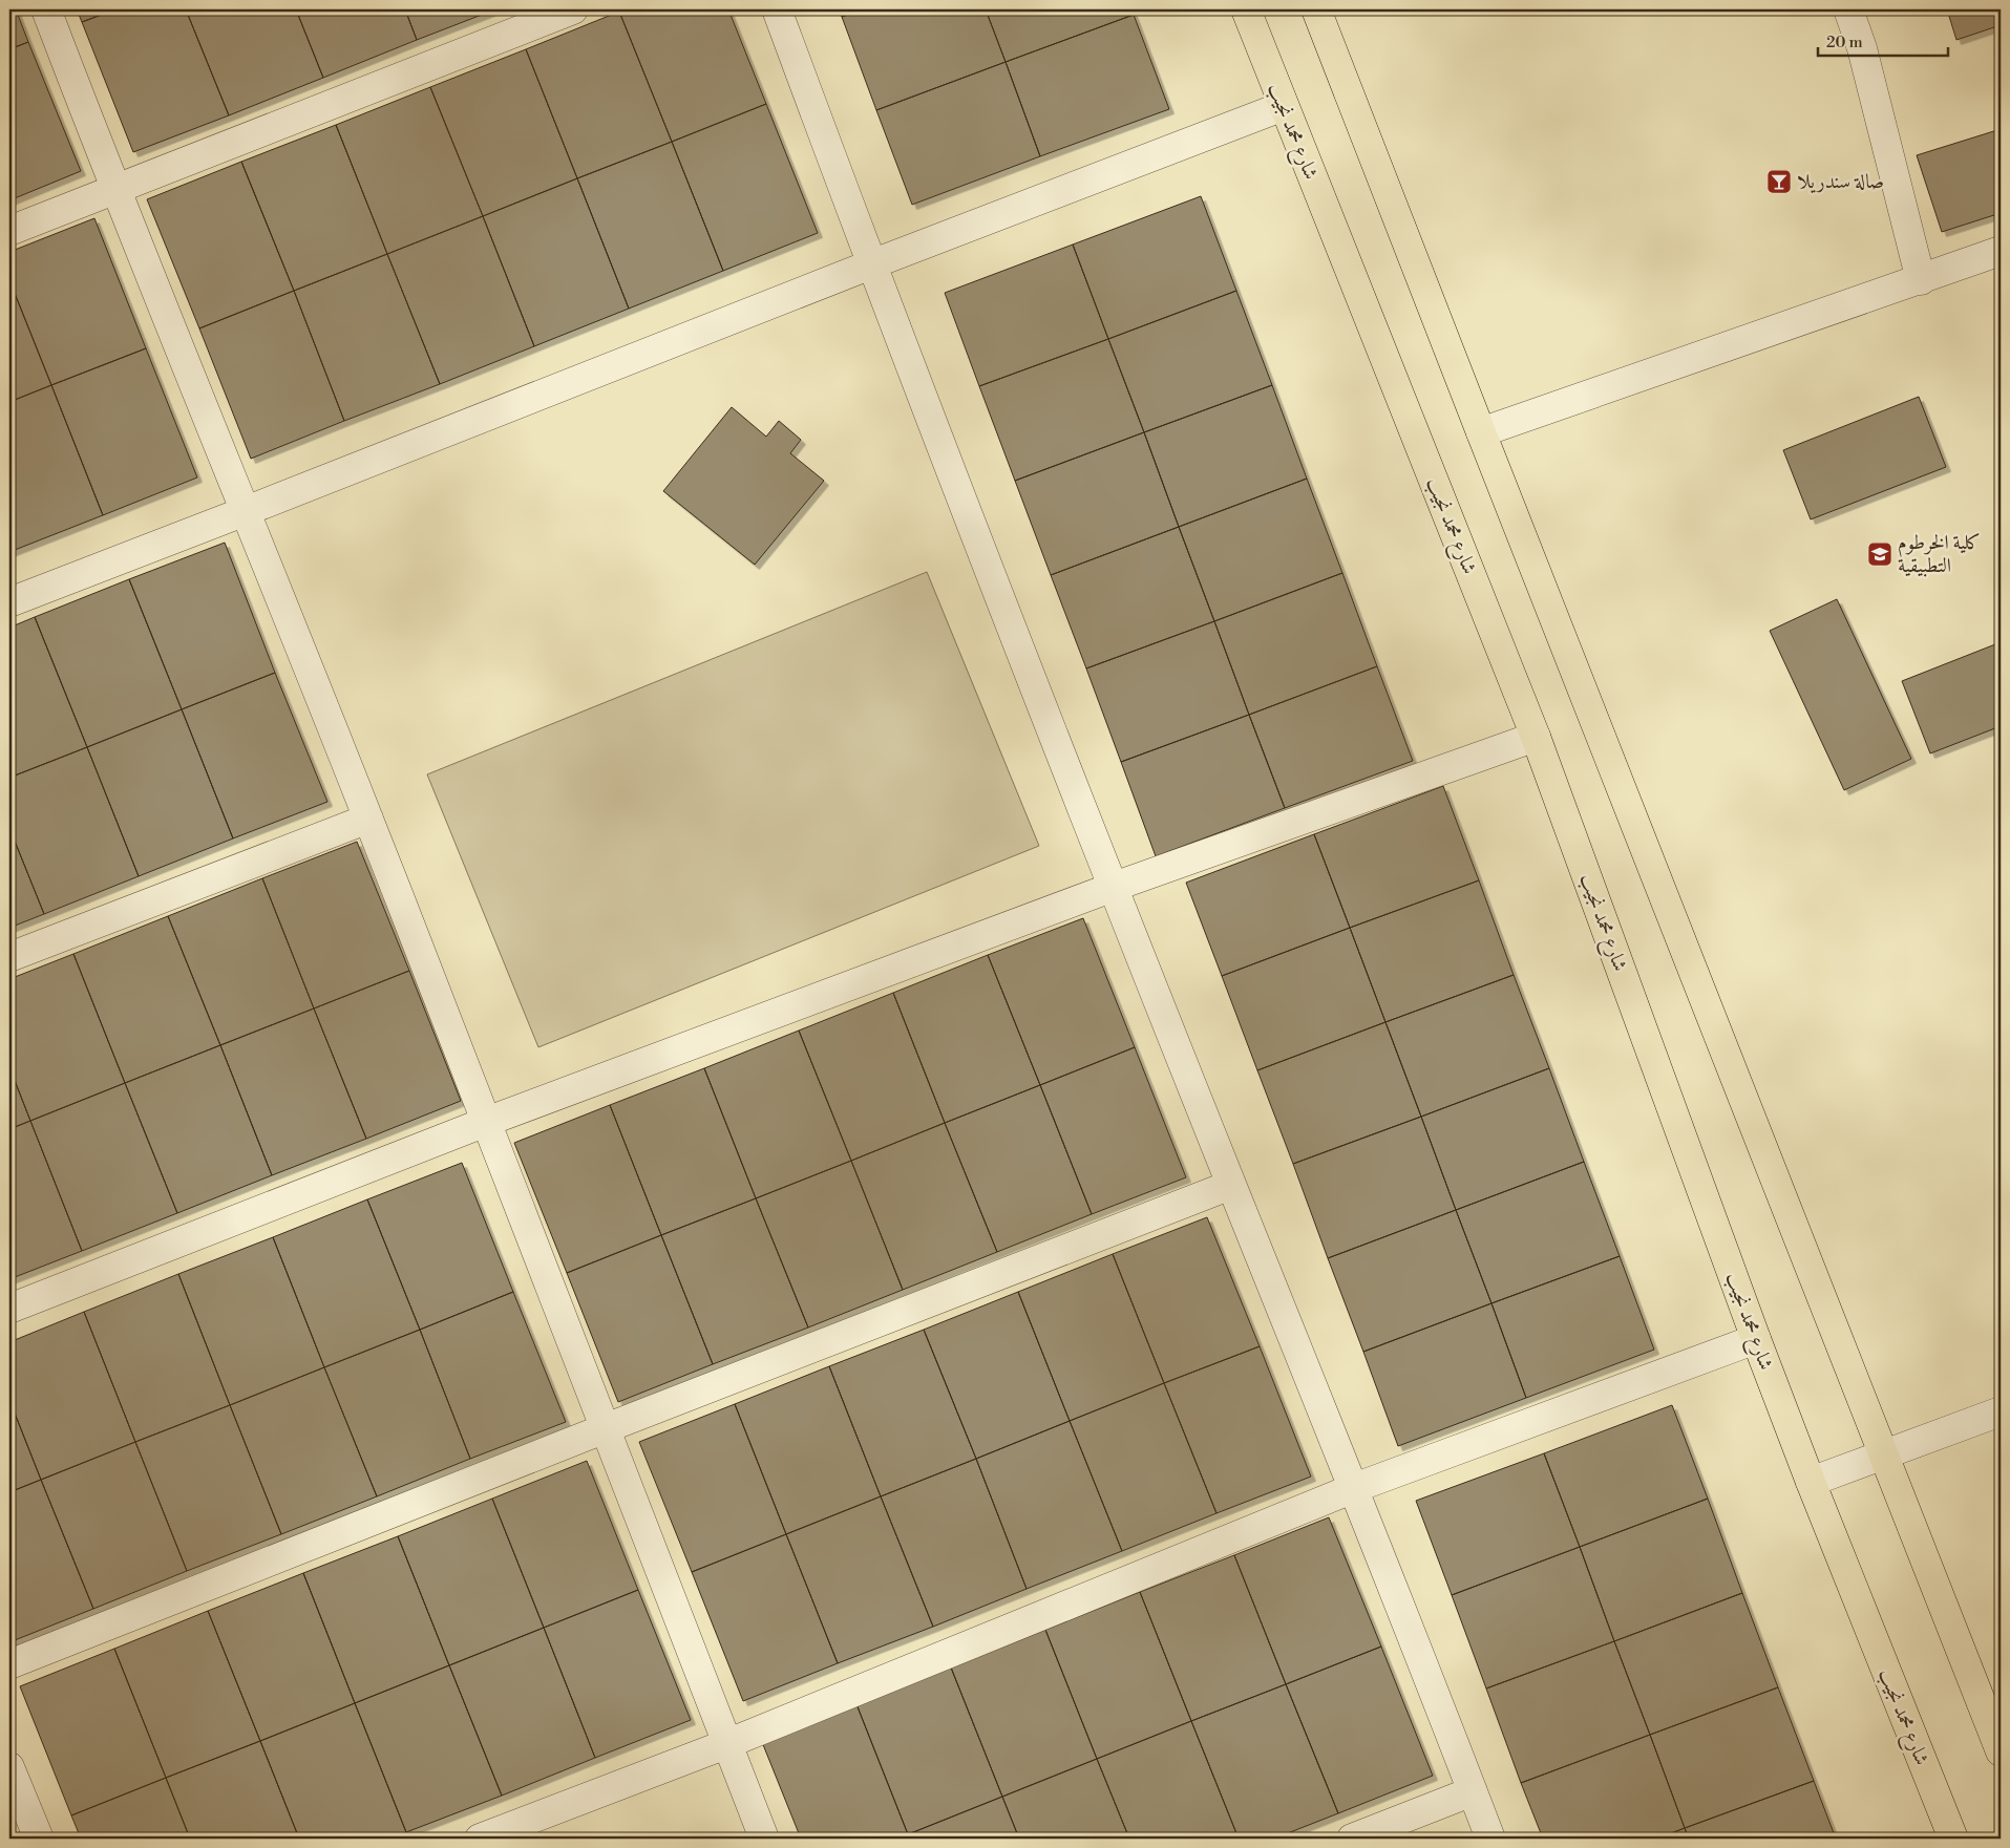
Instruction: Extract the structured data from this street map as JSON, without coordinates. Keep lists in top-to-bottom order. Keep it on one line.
{"streets":{"main road":["شارع محمد نجيب"]},"places":{"bar":["صالة سندريلا"],"school or university":["كلية الخرطوم التطبيقية"]},"scale_bar":"20 m"}
